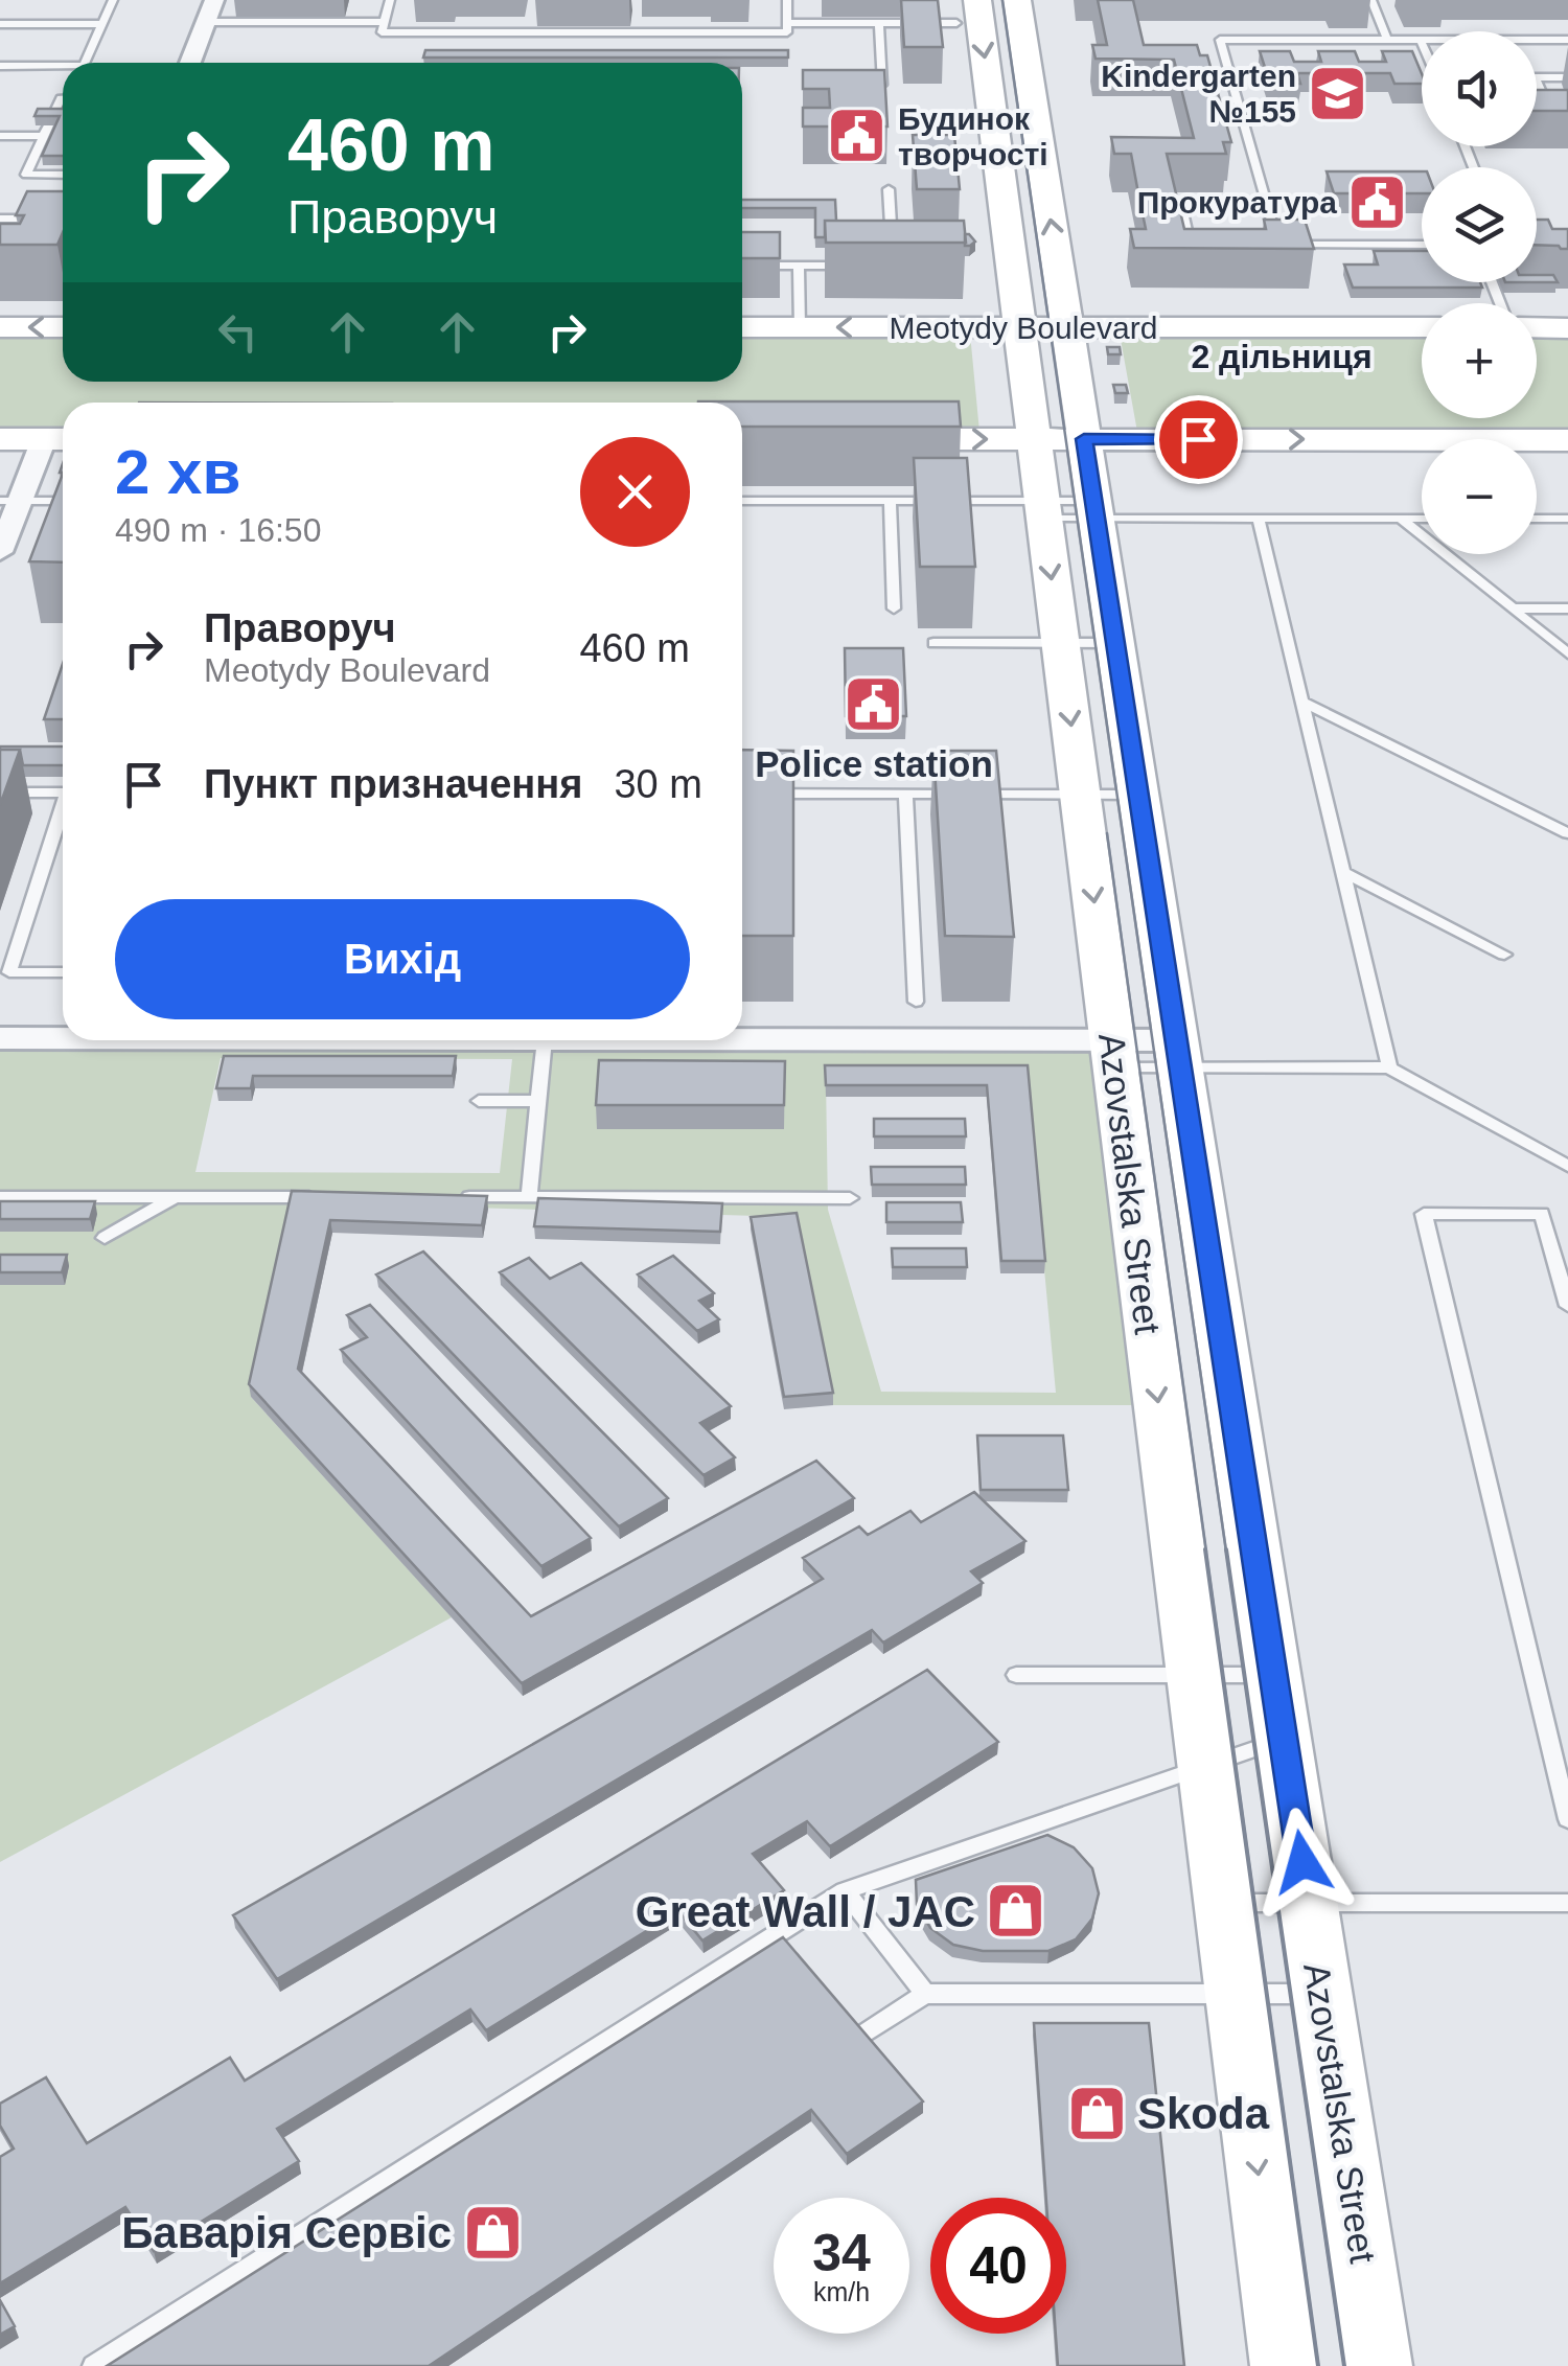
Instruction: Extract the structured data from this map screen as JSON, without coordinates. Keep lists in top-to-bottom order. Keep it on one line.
{"streets":{"street":["Meotydy Boulevard","Azovstalska Street"]},"crossings":[["Meotydy Boulevard","Azovstalska Street"]],"districts":["2 дільниця"],"places":{"school or university":["Kindergarten №155"],"public building":["Будинок творчості","Прокуратура","Police station"],"shop":["Great Wall / JAC","Skoda","Баварія Сервіс"]},"page":{"map_buttons":["+","−"],"turn":["460 m","Праворуч"],"heading":["2 хв","490 m · 16:50"],"list":[{"name":"Праворуч","note":"Meotydy Boulevard","value":"460 m"},{"name":"Пункт призначення","value":"30 m"}],"buttons":"Вихід","speed":"34 km/h","limit":"40"}}
